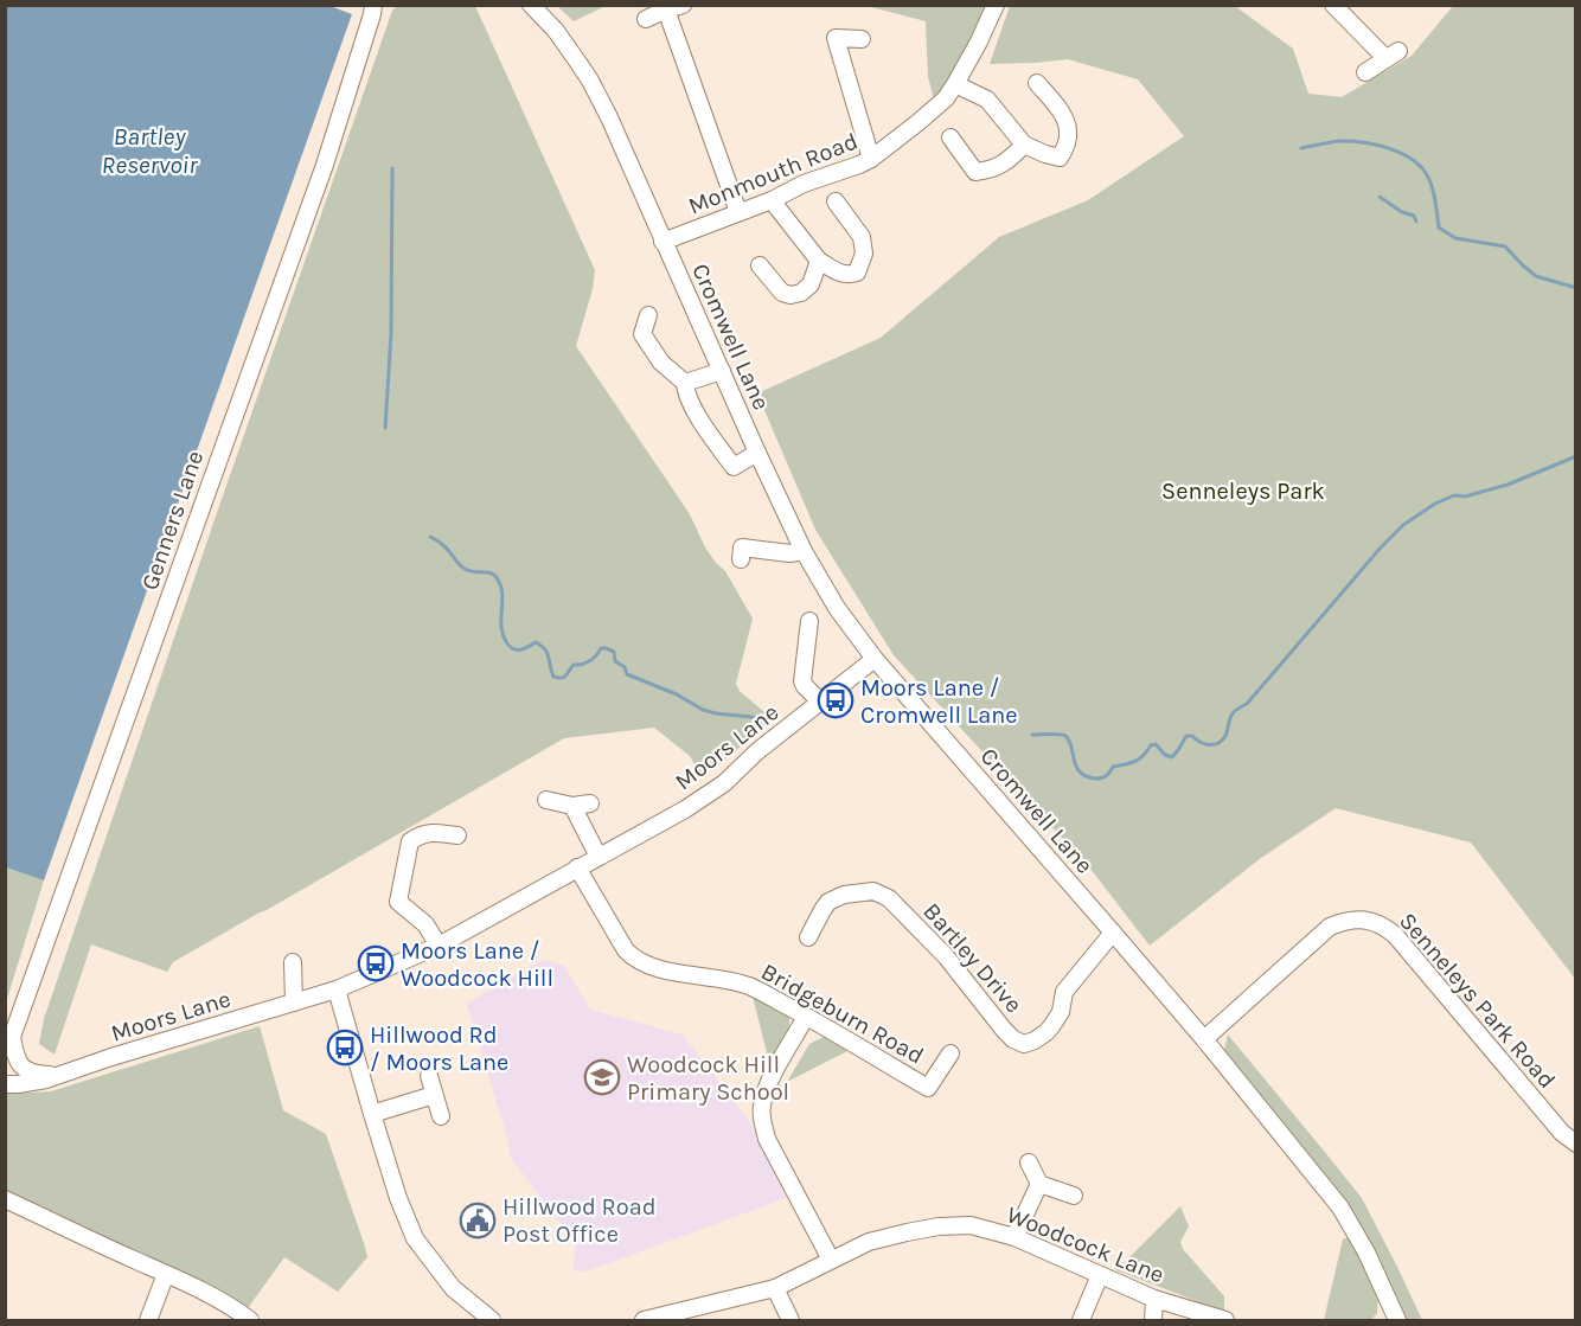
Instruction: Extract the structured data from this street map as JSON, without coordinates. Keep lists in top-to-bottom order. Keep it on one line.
{"streets":{"street":["Monmouth Road","Cromwell Lane","Genners Lane","Moors Lane","Bartley Drive","Senneleys Park Road","Bridgeburn Road","Woodcock Lane"]},"crossings":[["Monmouth Road","Cromwell Lane"],["Cromwell Lane","Moors Lane"],["Cromwell Lane","Bartley Drive"],["Cromwell Lane","Senneleys Park Road"],["Genners Lane","Moors Lane"],["Moors Lane","Bridgeburn Road"]],"water":["Bartley Reservoir"],"parks":["Senneleys Park"],"places":{"bus stop":["Moors Lane / Cromwell Lane","Moors Lane / Woodcock Hill","Hillwood Rd / Moors Lane"],"school or university":["Woodcock Hill Primary School"],"public building":["Hillwood Road Post Office"]}}
